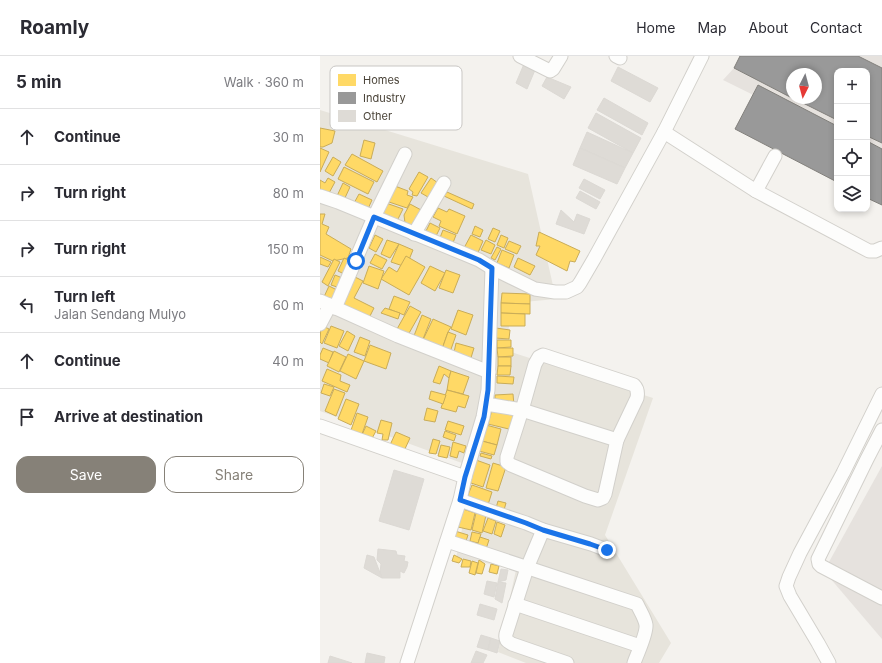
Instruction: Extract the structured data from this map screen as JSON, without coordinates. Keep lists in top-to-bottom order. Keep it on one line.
{"legend":["Homes","Industry","Other"],"north":"bottom","page":{"header":"Roamly","nav":["Home","Map","About","Contact"],"heading":["5 min","Walk · 360 m"],"map_buttons":["+","−"],"list":[["Continue","30 m"],["Turn right","80 m"],["Turn right","150 m"],["Turn left","Jalan Sendang Mulyo","60 m"],["Continue","40 m"],"Arrive at destination"],"buttons":["Save","Share"]}}
